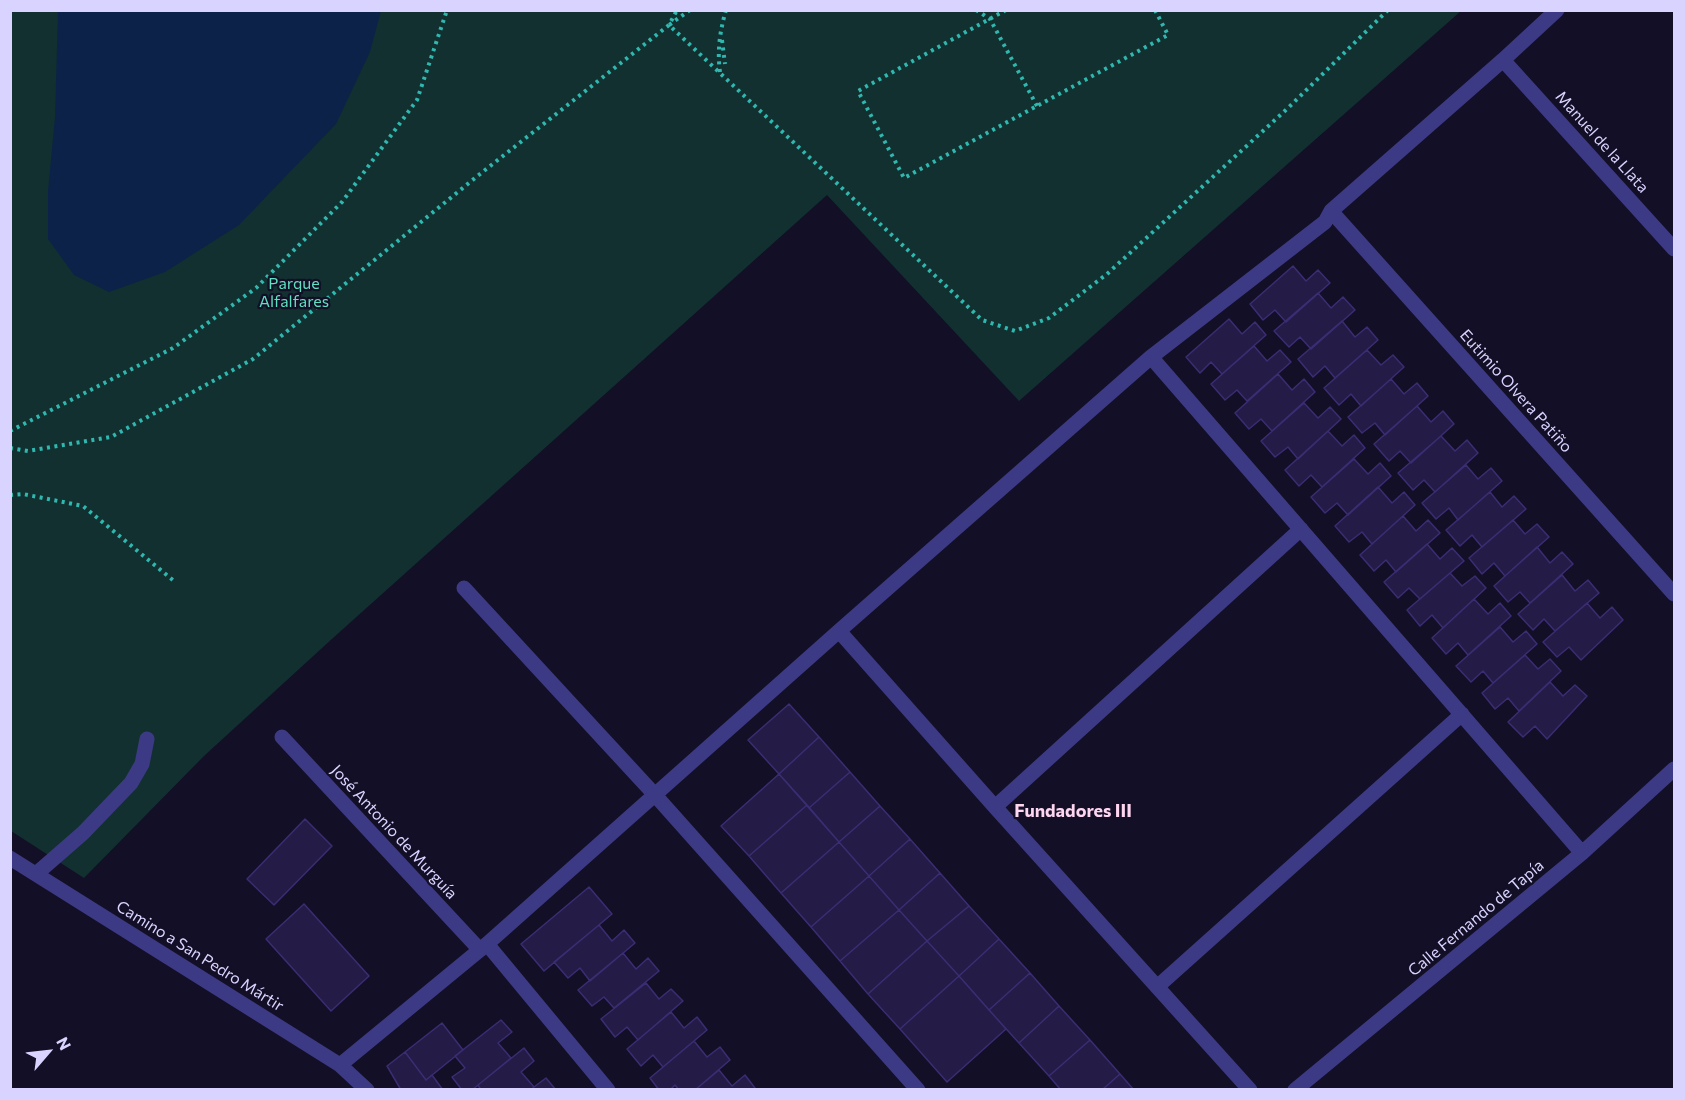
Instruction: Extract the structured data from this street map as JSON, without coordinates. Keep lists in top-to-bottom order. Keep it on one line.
{"streets":{"street":["Manuel de la Llata","Eutimio Olvera Patiño","José Antonio de Murguía","Calle Fernando de Tapía","Camino a San Pedro Mártir"]},"districts":["Fundadores III"],"parks":["Parque Alfalfares"],"north":"top right"}
